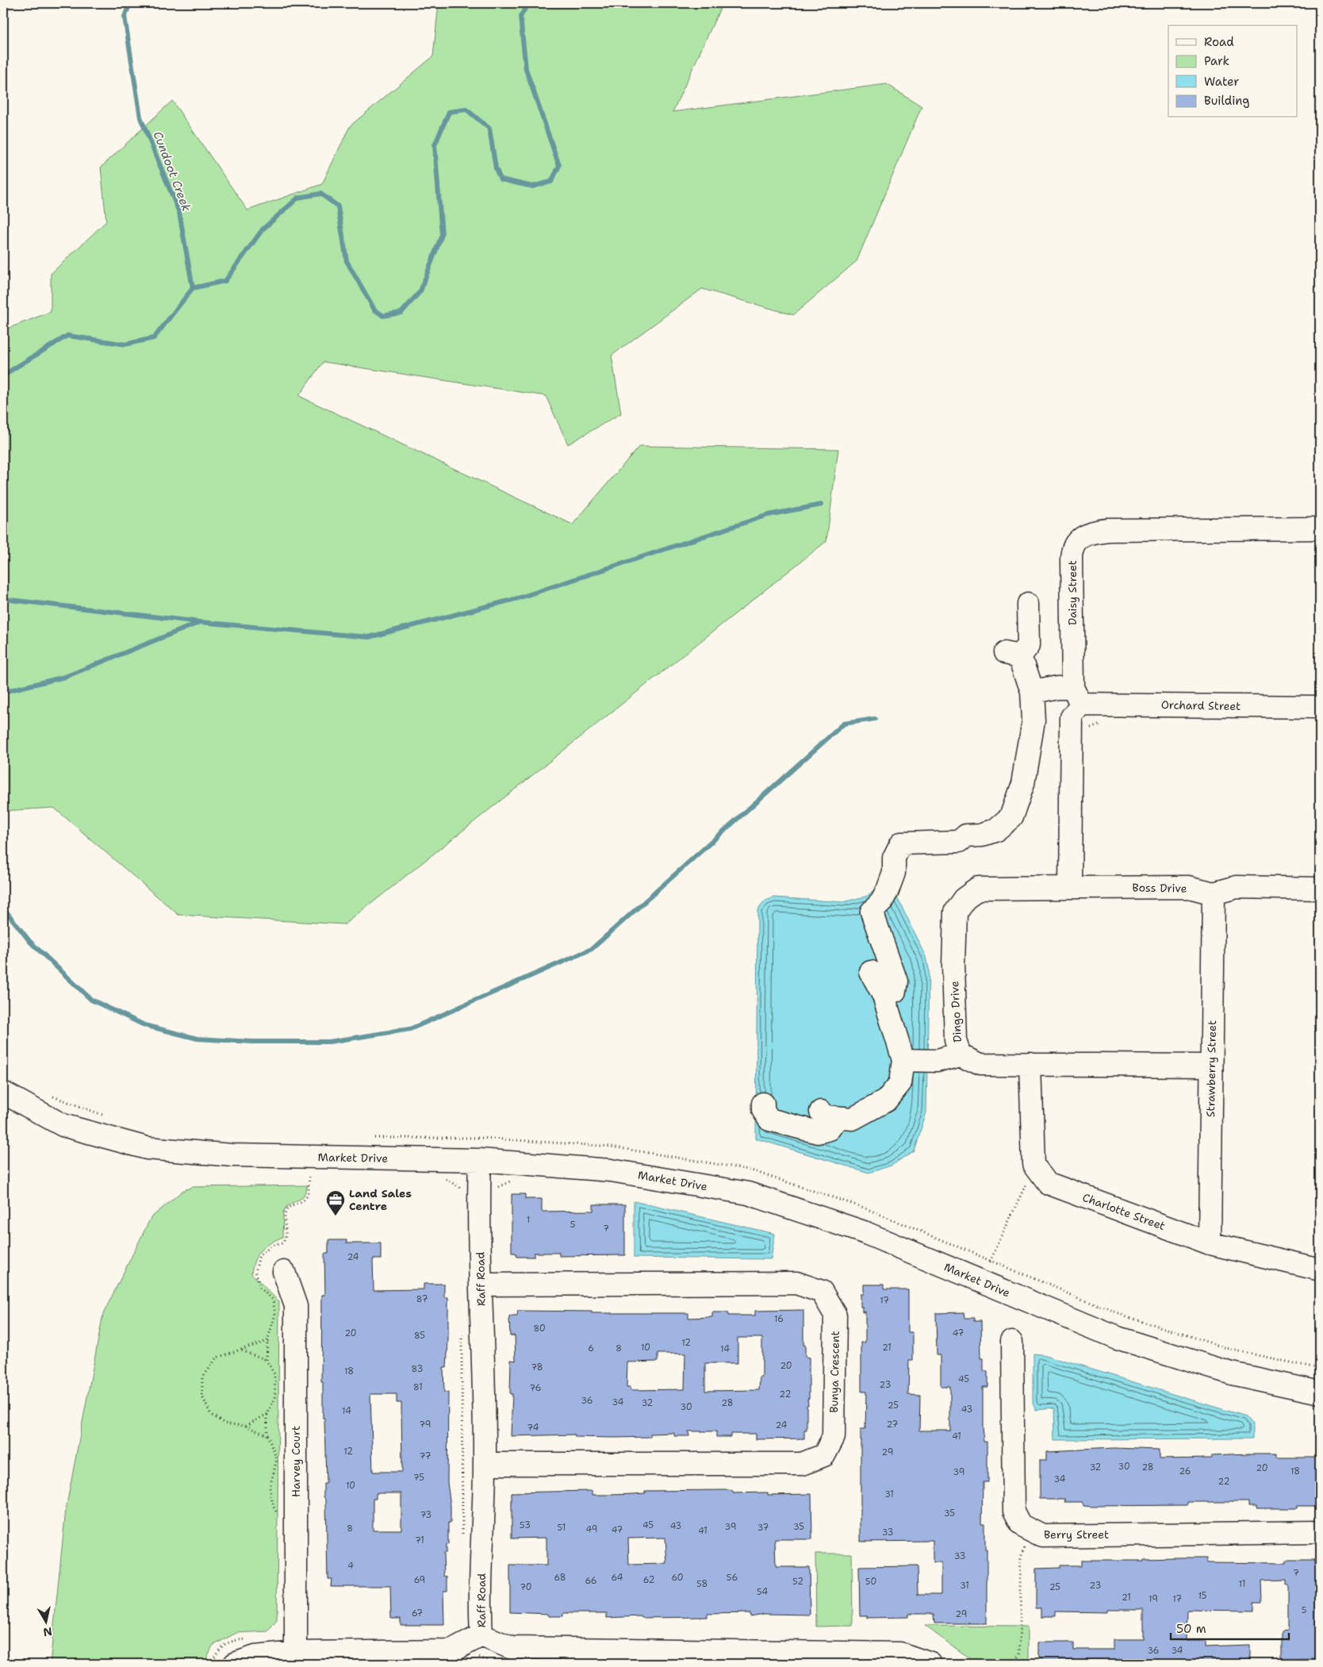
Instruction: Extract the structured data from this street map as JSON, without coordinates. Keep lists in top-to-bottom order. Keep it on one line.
{"streets":{"street":["Daisy Street","Orchard Street","Boss Drive","Dingo Drive","Strawberry Street","Market Drive","Charlotte Street","Raff Road","Bunya Crescent","Harvey Court","Berry Street"]},"crossings":[["Daisy Street","Orchard Street"],["Boss Drive","Dingo Drive"],["Boss Drive","Strawberry Street"],["Dingo Drive","Strawberry Street"],["Dingo Drive","Charlotte Street"],["Strawberry Street","Charlotte Street"],["Market Drive","Raff Road"],["Raff Road","Bunya Crescent"]],"water":["Cundoot Creek"],"places":{"office":["Land Sales Centre"]},"house_numbers":["1","5","7","24","87","17","16","80","20","47","85","12","10","21","6","8","14","20","78","83","18","45","23","81","76","22","36","34","32","28","25","30","43","14","79","27","24","74","41","12","29","77","30","32","28","20","26","18","39","75","34","22","10","31","35","73","53","45","43","39","35","51","37","8","49","47","41","33","71","33","4","7","68","64","60","56","69","62","66","52","50","58","11","31","23","70","25","54","15","21","19","17","5","67","29","36","34"],"legend":["Road","Park","Water","Building"],"scale_bar":"50 m","north":"bottom"}
